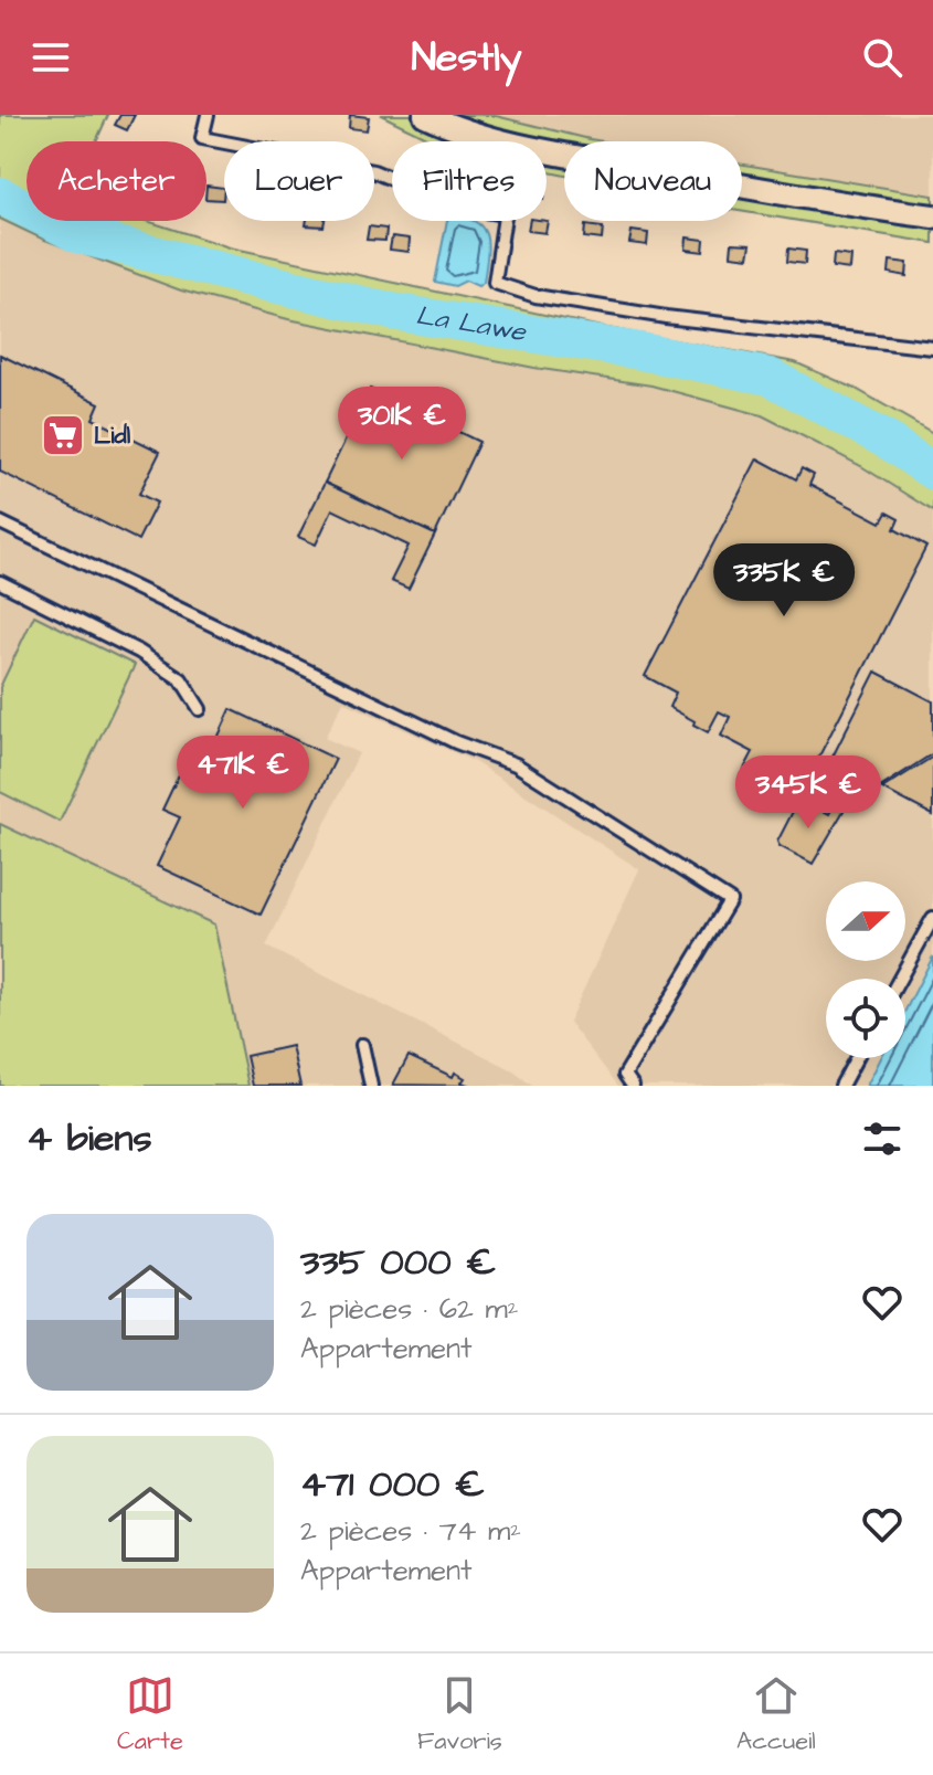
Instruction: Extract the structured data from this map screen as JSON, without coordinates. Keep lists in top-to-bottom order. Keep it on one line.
{"water":["La Lawe"],"places":{"supermarket":["Lidl"]},"north":"right","page":{"header":"Nestly","chip":["Acheter","Louer","Filtres","Nouveau"],"price":["301K €","335K €","471K €","345K €"],"heading":"4 biens","list":[{"name":"335 000 €","note":"2 pièces · 62 m² · Appartement"},{"name":"471 000 €","note":"2 pièces · 74 m² · Appartement"}],"tabs":["Carte","Favoris","Accueil"]}}
